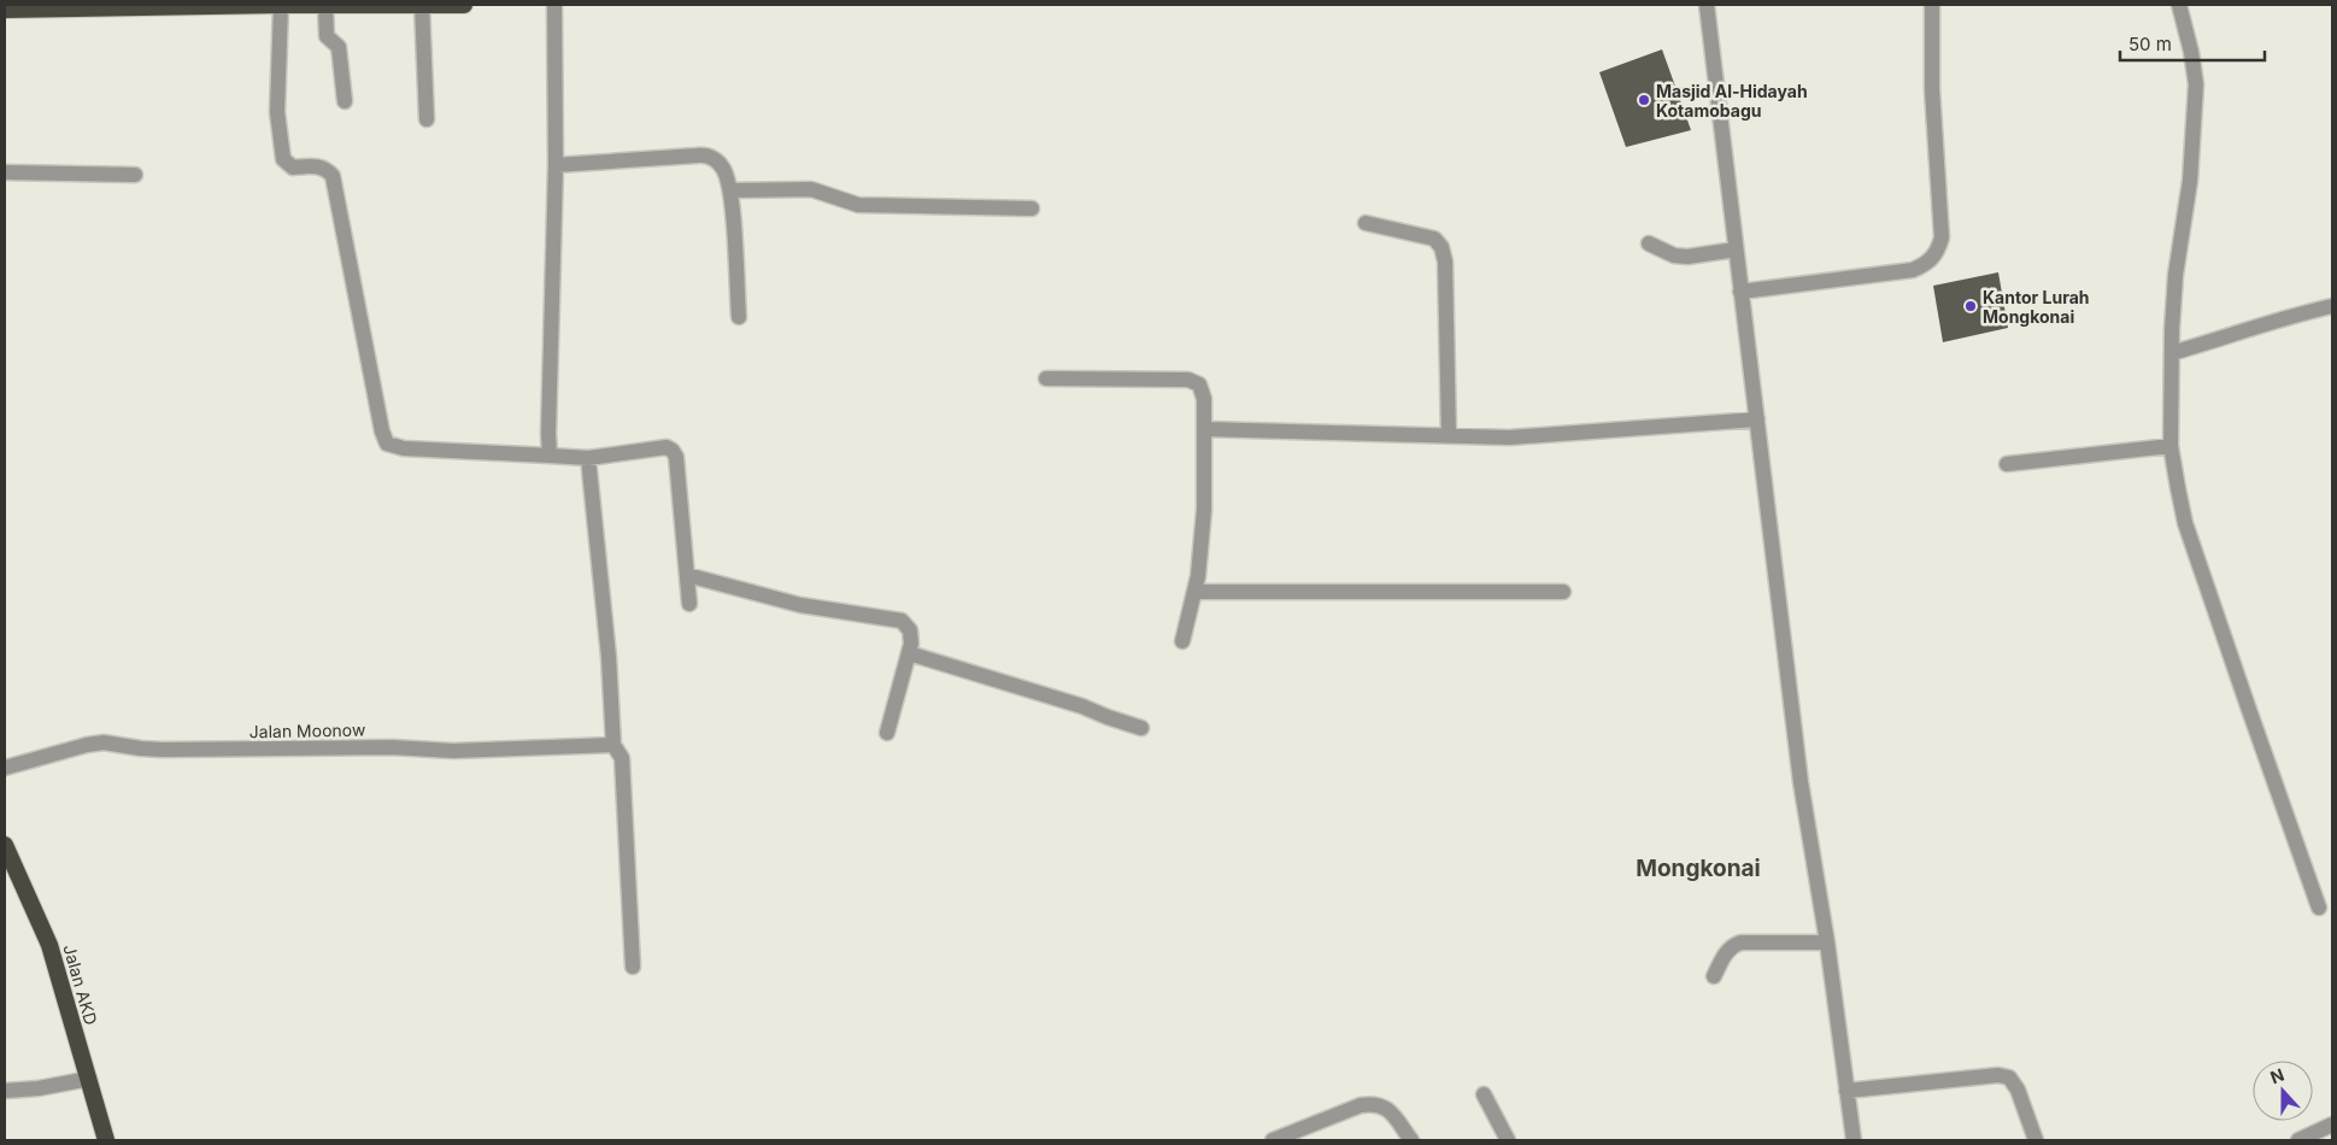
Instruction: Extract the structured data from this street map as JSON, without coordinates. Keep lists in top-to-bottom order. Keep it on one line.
{"streets":{"highway":["Jalan AKD"],"street":["Jalan Moonow"]},"districts":["Mongkonai"],"places":["Masjid Al-Hidayah Kotamobagu","Kantor Lurah Mongkonai"],"scale_bar":"50 m","north":"top"}
